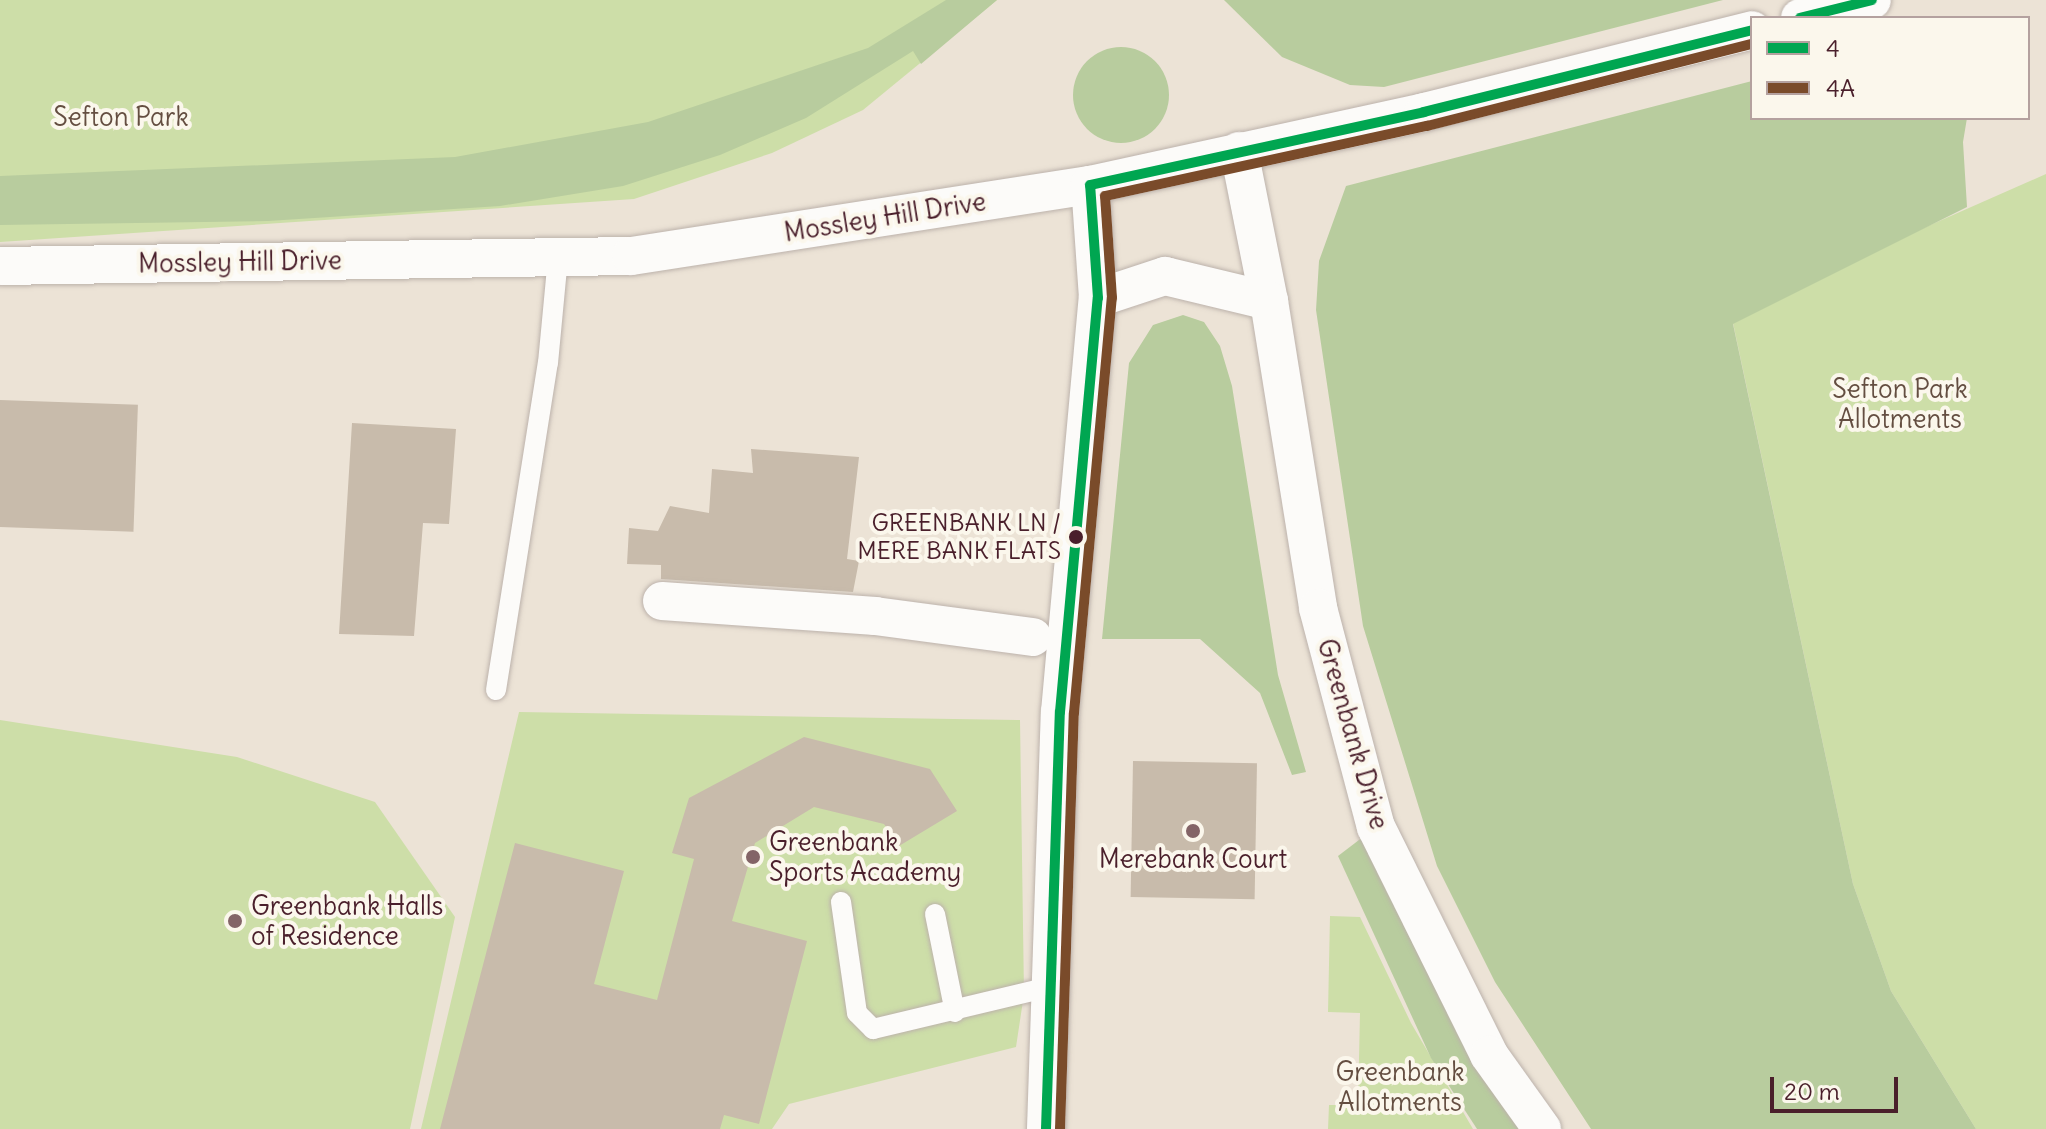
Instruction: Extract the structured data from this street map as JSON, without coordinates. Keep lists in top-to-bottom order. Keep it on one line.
{"streets":{"street":["Mossley Hill Drive","Greenbank Drive"]},"crossings":[["Mossley Hill Drive","Greenbank Drive"]],"parks":["Sefton Park","Sefton Park Allotments","Greenbank Allotments"],"places":["GREENBANK LN / MERE BANK FLATS","Merebank Court","Greenbank Sports Academy","Greenbank Halls of Residence"],"lines":["transit line 4","transit line 4A"],"legend":["4","4A"],"scale_bar":"20 m"}
